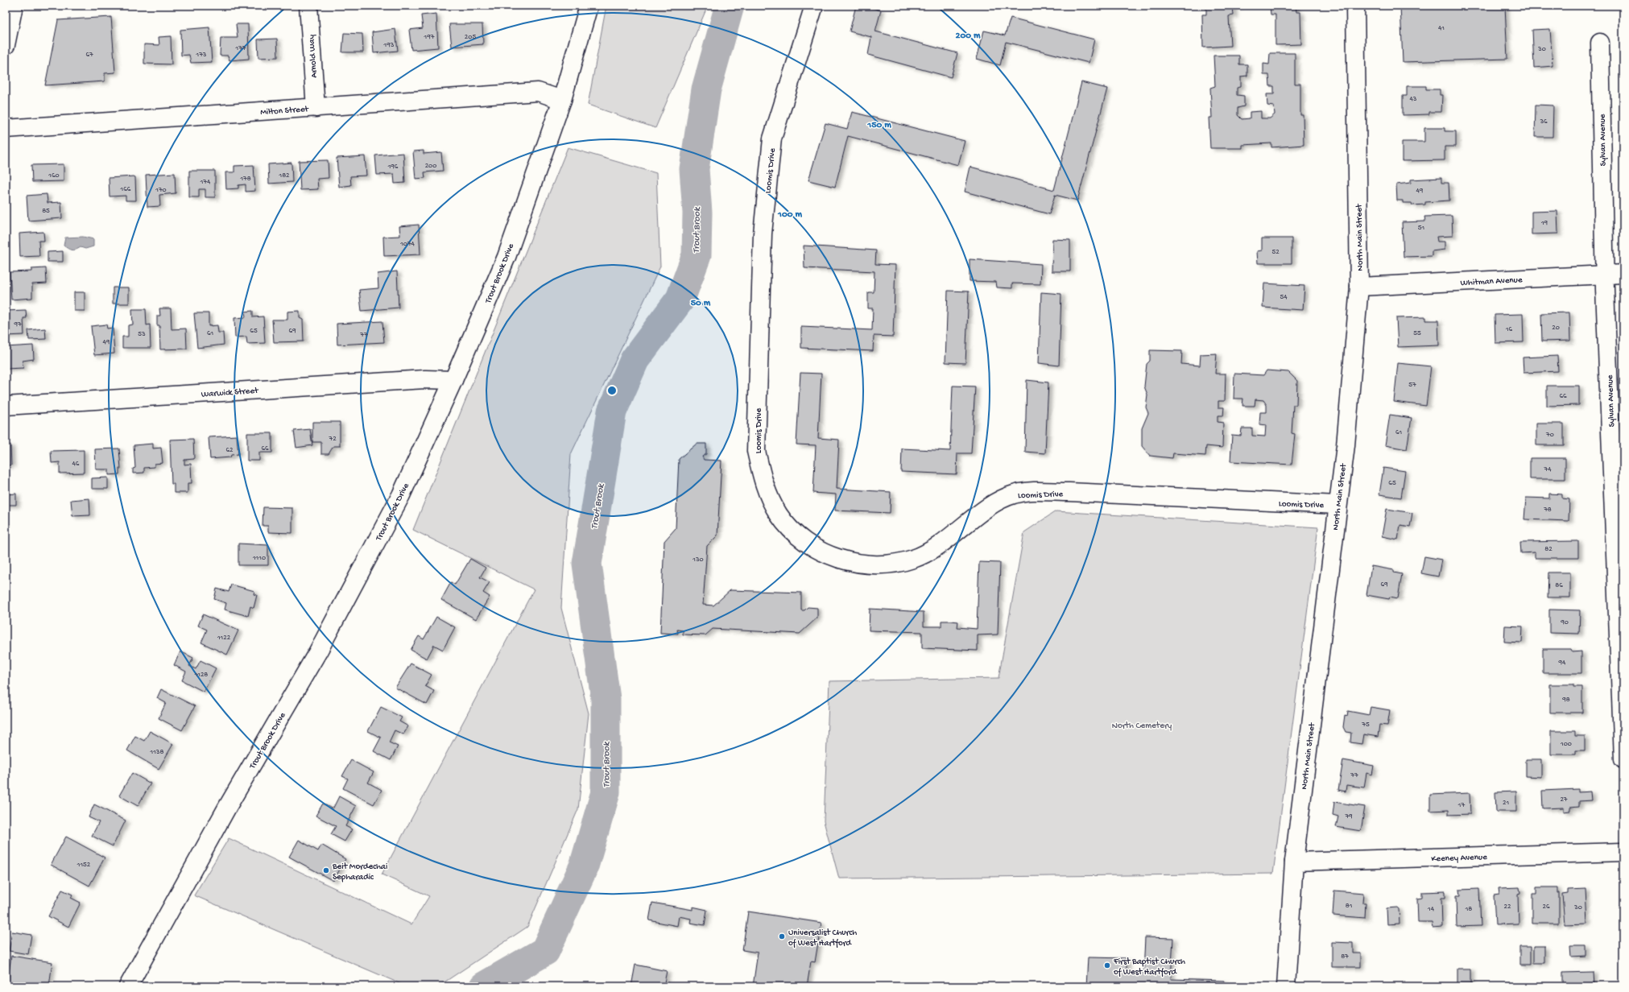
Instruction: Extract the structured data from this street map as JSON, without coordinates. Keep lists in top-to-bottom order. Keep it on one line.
{"streets":{"street":["Arnold Way","Milton Street","Sylvan Avenue","Loomis Drive","North Main Street","Trout Brook Drive","Whitman Avenue","Warwick Street","Keeney Avenue"]},"crossings":[["Arnold Way","Milton Street"],["Milton Street","Trout Brook Drive"],["Sylvan Avenue","Whitman Avenue"],["Loomis Drive","North Main Street"],["North Main Street","Whitman Avenue"],["North Main Street","Keeney Avenue"],["Trout Brook Drive","Warwick Street"]],"water":["Trout Brook"],"parks":["North Cemetery"],"places":["Beit Mordechai Sepharadic","Universalist Church of West Hartford","First Baptist Church of West Hartford"],"house_numbers":["41","197","205","193","177","30","67","173","43","36","200","196","160","182","178","174","166","170","49","85","19","51","1074","52","54","97","20","16","65","69","61","55","53","77","49","57","66","61","70","72","66","62","46","74","65","78","82","1110","130","69","86","90","1122","94","1128","98","75","100","1138","77","27","21","17","79","1152","81","22","26","30","14","18","87"],"rings":["200 m","150 m","100 m","50 m"]}
